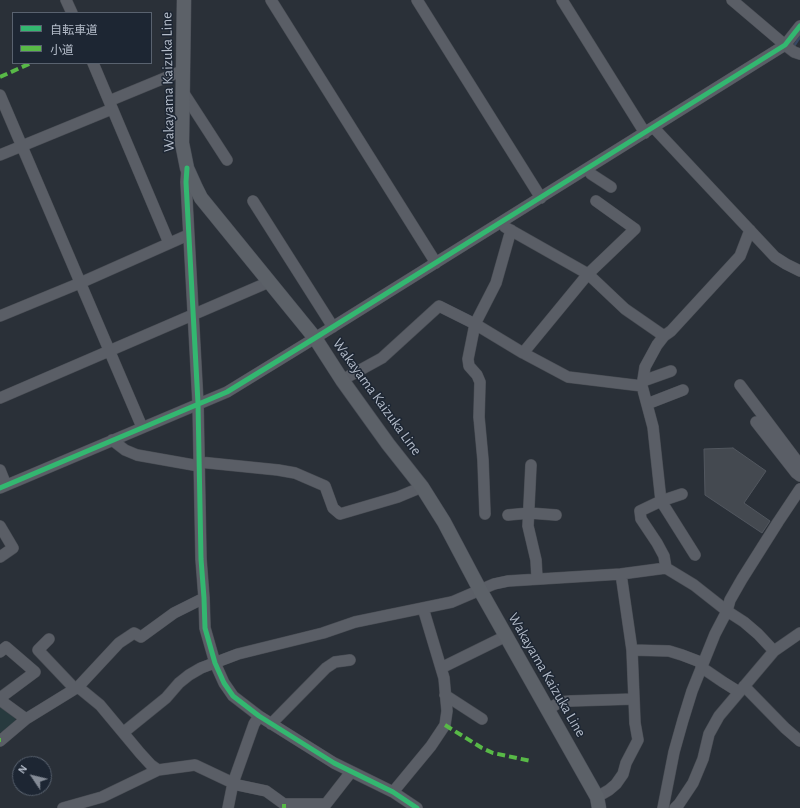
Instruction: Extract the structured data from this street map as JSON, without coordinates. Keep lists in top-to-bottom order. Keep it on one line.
{"streets":{"main road":["Wakayama Kaizuka Line"]},"legend":["自転車道","小道"],"north":"top left"}
